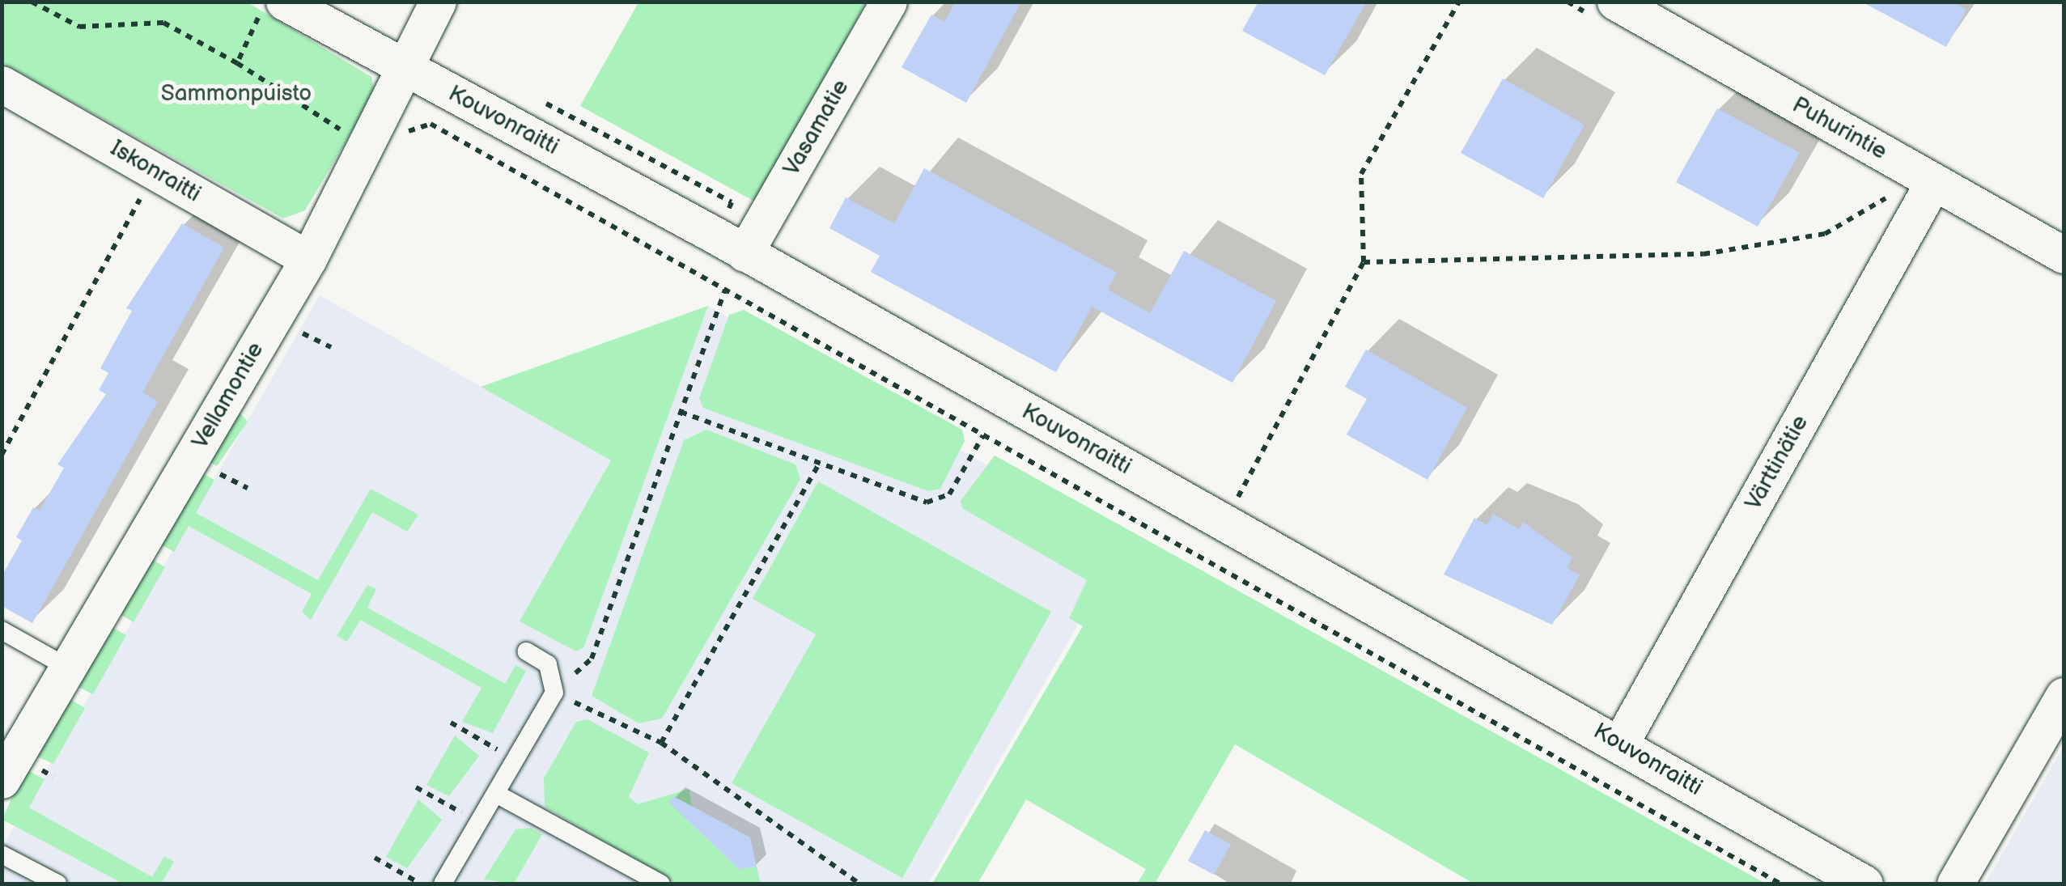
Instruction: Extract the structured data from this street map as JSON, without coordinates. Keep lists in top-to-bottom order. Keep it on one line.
{"streets":{"street":["Kouvonraitti","Vasamatie","Puhurintie","Iskonraitti","Vellamontie","Värttinätie"]},"crossings":[["Kouvonraitti","Vasamatie"],["Kouvonraitti","Vellamontie"],["Kouvonraitti","Värttinätie"],["Puhurintie","Värttinätie"],["Iskonraitti","Vellamontie"]],"parks":["Sammonpuisto"]}
